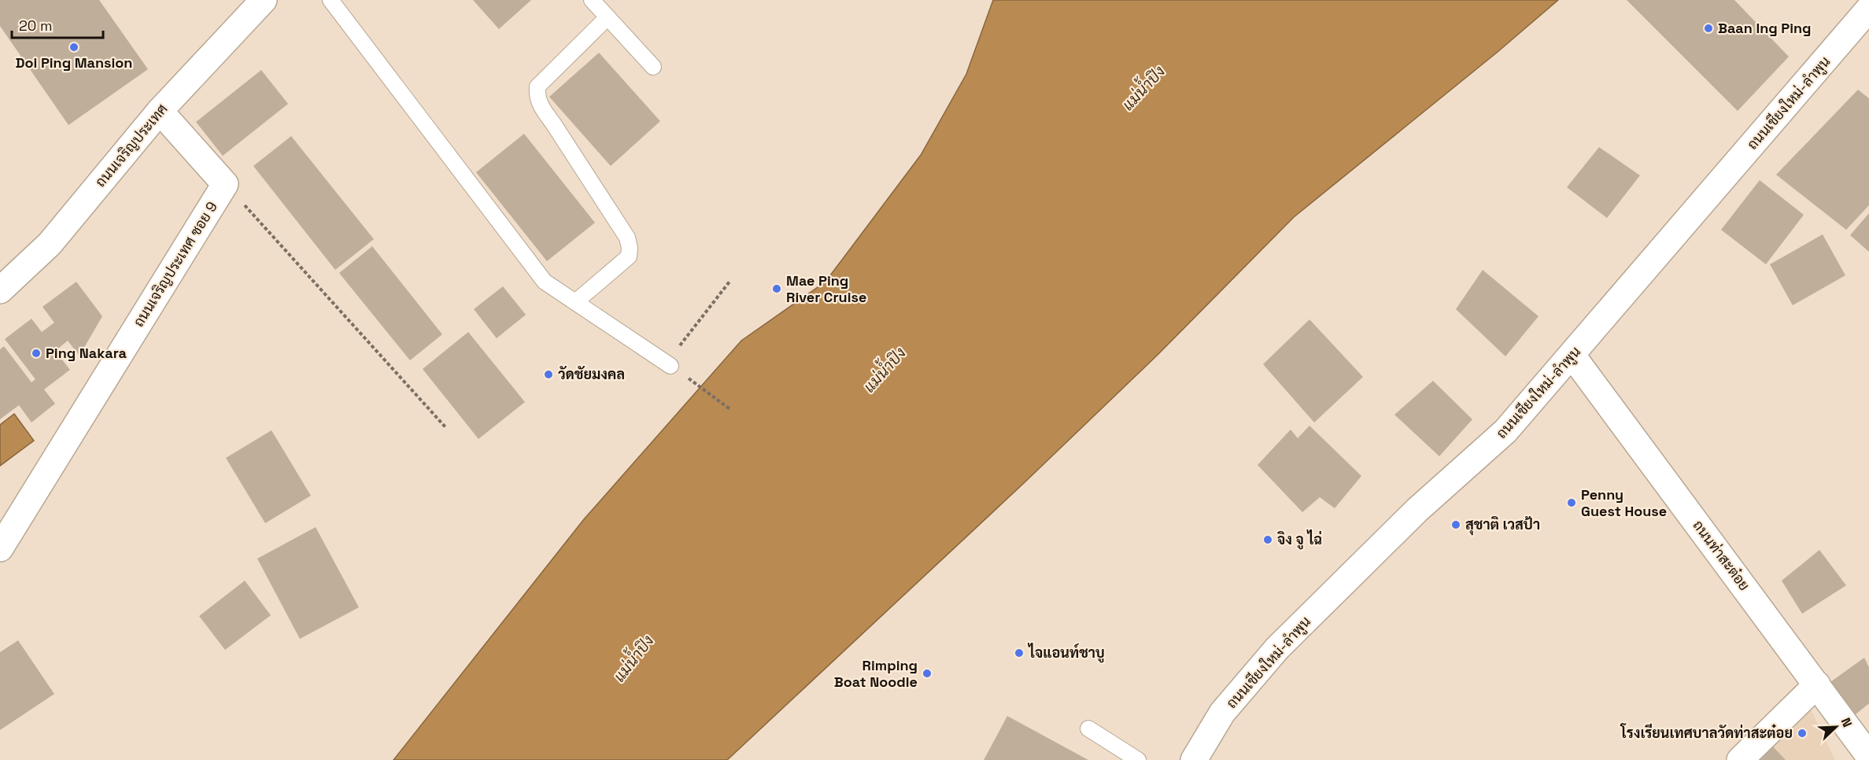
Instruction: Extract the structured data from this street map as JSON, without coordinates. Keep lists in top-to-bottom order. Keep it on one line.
{"streets":{"street":["ถนนเชียงใหม่-ลำพูน","ถนนเจริญประเทศ","ถนนเจริญประเทศ ซอย 9","ถนนท่าสะต๋อย"]},"crossings":[["ถนนเชียงใหม่-ลำพูน","ถนนท่าสะต๋อย"]],"water":["แม่น้ำปิง"],"places":["Baan Ing Ping","Doi Ping Mansion","Mae Ping River Cruise","Ping Nakara","วัดชัยมงคล","Penny Guest House","สุชาติ เวสป้า","จิง จู ไฉ่","ไจแอนท์ชาบู","Rimping Boat Noodle","โรงเรียนเทศบาลวัดท่าสะต๋อย"],"scale_bar":"20 m","north":"top right"}
